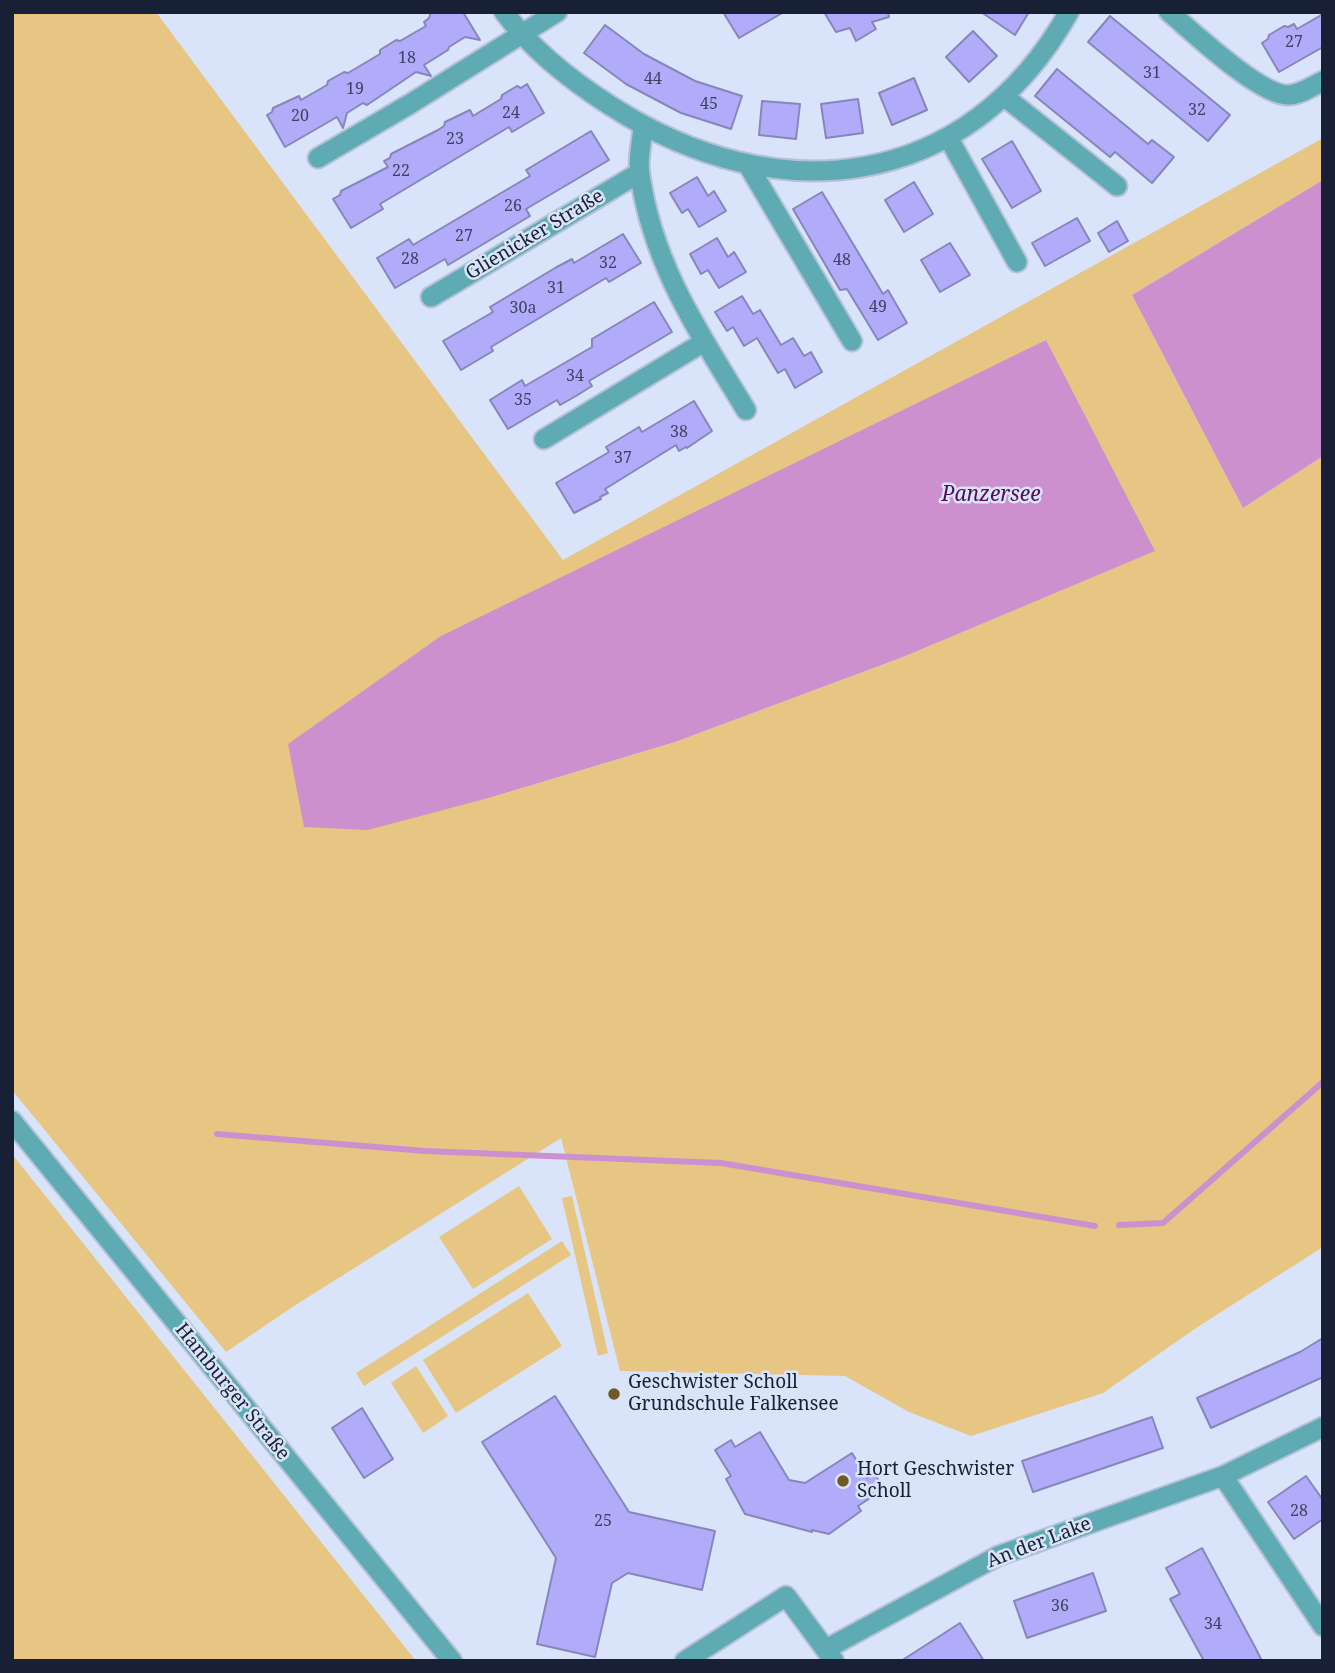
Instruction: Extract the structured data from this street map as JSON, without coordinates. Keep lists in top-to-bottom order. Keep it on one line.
{"streets":{"street":["Glienicker Straße","Hamburger Straße","An der Lake"]},"water":["Panzersee"],"places":["Geschwister Scholl Grundschule Falkensee","Hort Geschwister Scholl"],"house_numbers":["27","18","31","44","19","45","32","24","20","23","22","26","27","28","48","32","31","49","30a","34","35","38","37","28","25","36","34"]}
